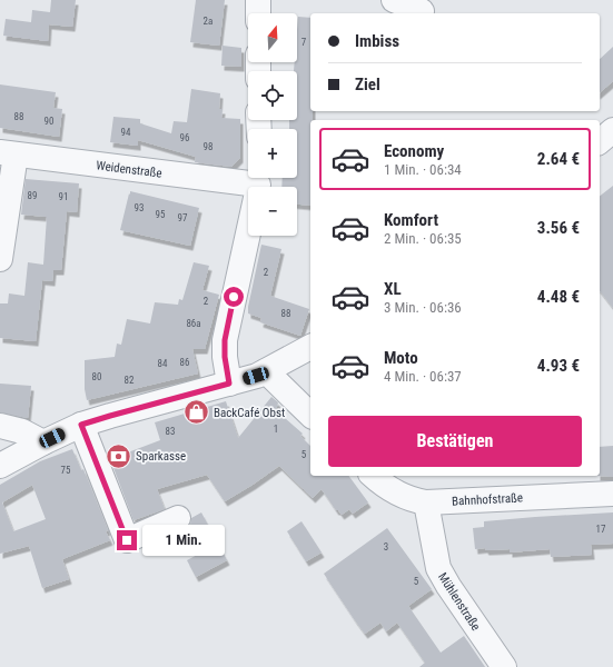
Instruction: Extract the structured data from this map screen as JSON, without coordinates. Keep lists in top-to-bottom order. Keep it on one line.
{"streets":{"street":["Weidenstraße","Bahnhofstraße","Mühlenstraße"]},"crossings":[["Bahnhofstraße","Mühlenstraße"]],"places":{"shop":["BackCafé Obst"],"bank":["Sparkasse"]},"house_numbers":["2a","7","88","90","94","96","98","89","91","93","95","97","2","2","88","86a","86","84","80","82","1","83","5","75","17","3","5"],"north":"top","page":{"map_buttons":["+","−"],"banner":["Imbiss","Ziel"],"list":[{"name":"Economy","note":"1 Min. · 06:34","value":"2.64 €"},{"name":"Komfort","note":"2 Min. · 06:35","value":"3.56 €"},{"name":"XL","note":"3 Min. · 06:36","value":"4.48 €"},{"name":"Moto","note":"4 Min. · 06:37","value":"4.93 €"}],"buttons":"Bestätigen","bubble":"1 Min."}}
